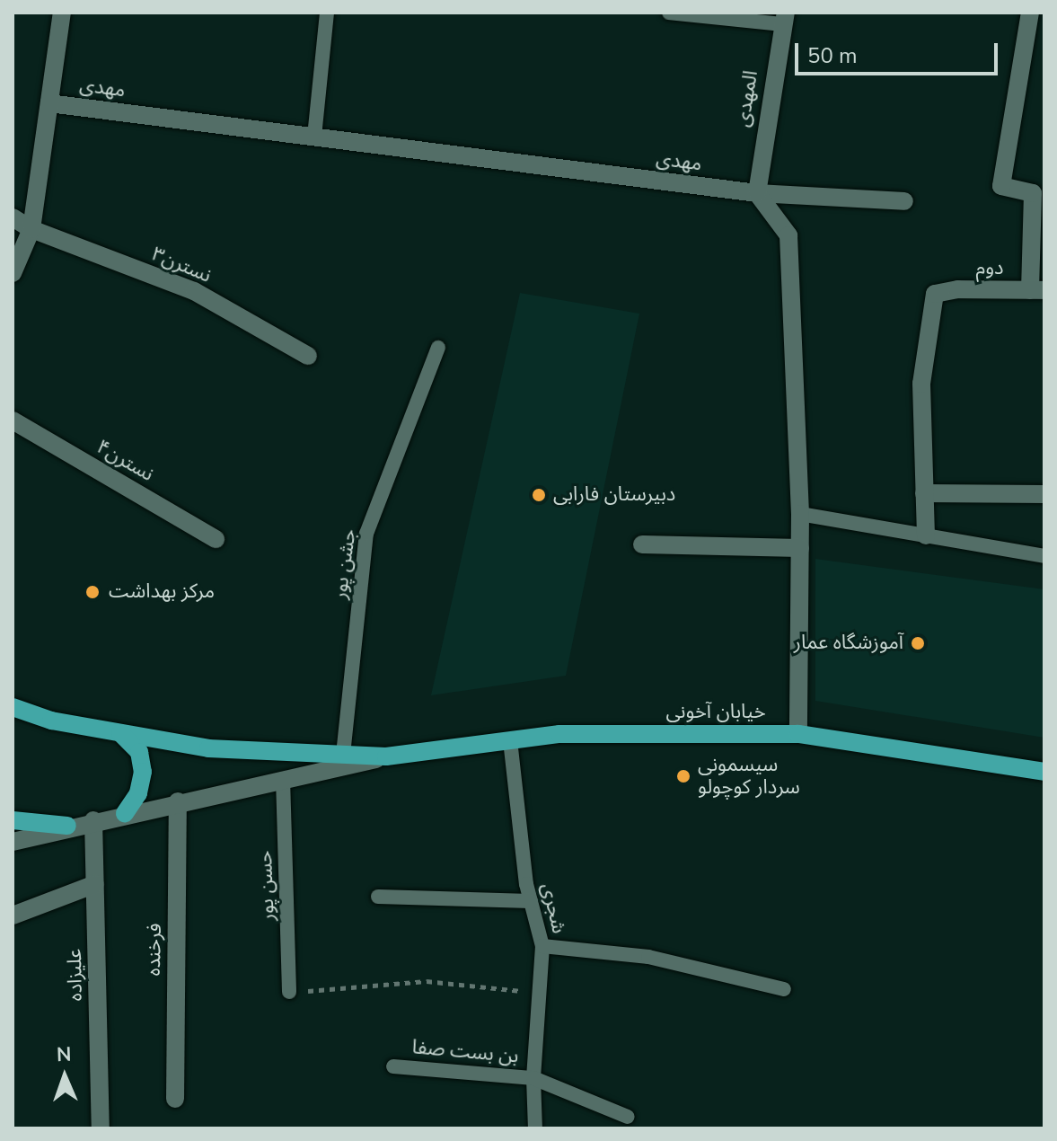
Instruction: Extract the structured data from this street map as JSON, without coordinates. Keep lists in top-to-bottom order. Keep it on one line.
{"streets":{"main road":["خیابان آخونی"],"street":["مهدی","المهدی","نسترن۳","دوم","نسترن۴","فرخنده","علیزاده"],"lane":["جشن پور","حسن پور","شجری","بن بست صفا"]},"crossings":[["مهدی","المهدی"],["جشن پور","خیابان آخونی"],["خیابان آخونی","شجری"],["شجری","بن بست صفا"]],"places":["دبیرستان فارابی","مرکز بهداشت","آموزشگاه عمار","سیسمونی سردار کوچولو"],"scale_bar":"50 m","north":"top"}
